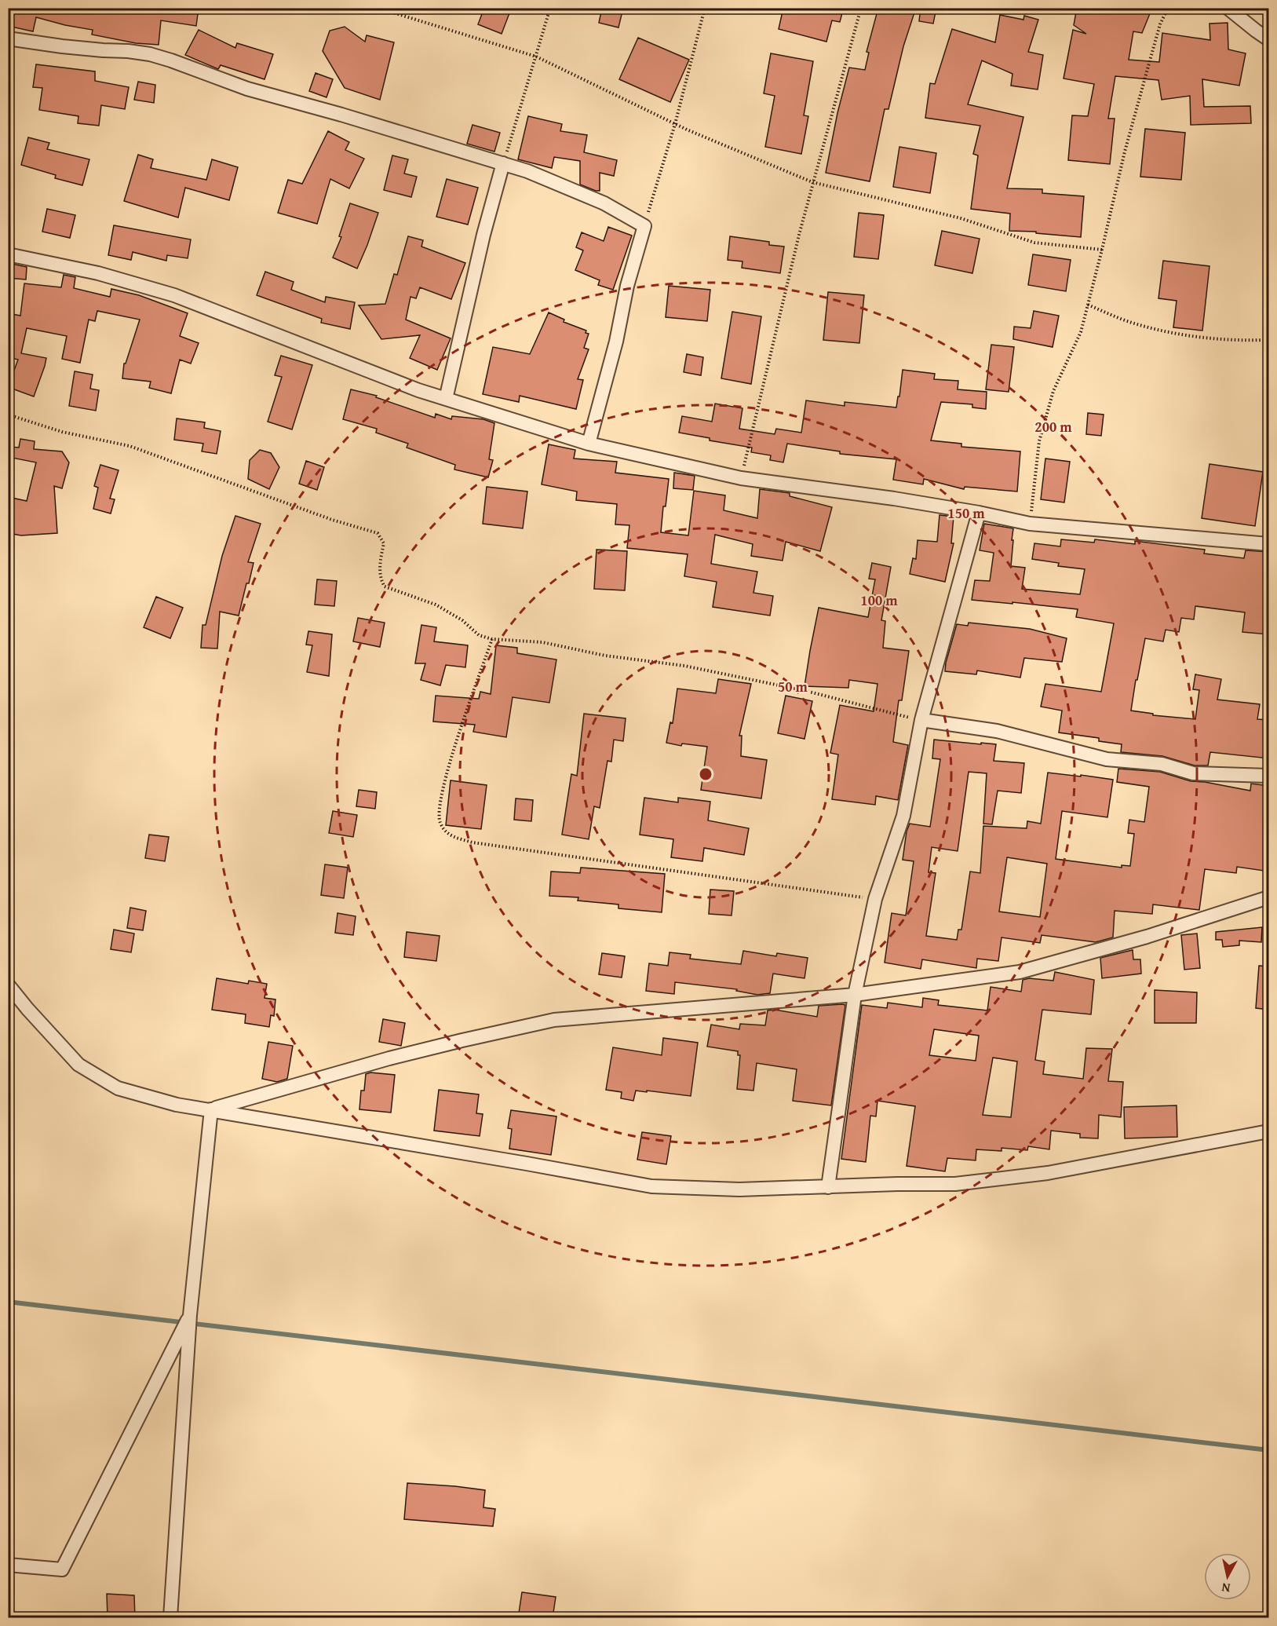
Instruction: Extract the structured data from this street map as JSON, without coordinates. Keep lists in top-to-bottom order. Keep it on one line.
{"north":"bottom","rings":["200 m","150 m","100 m","50 m"]}
